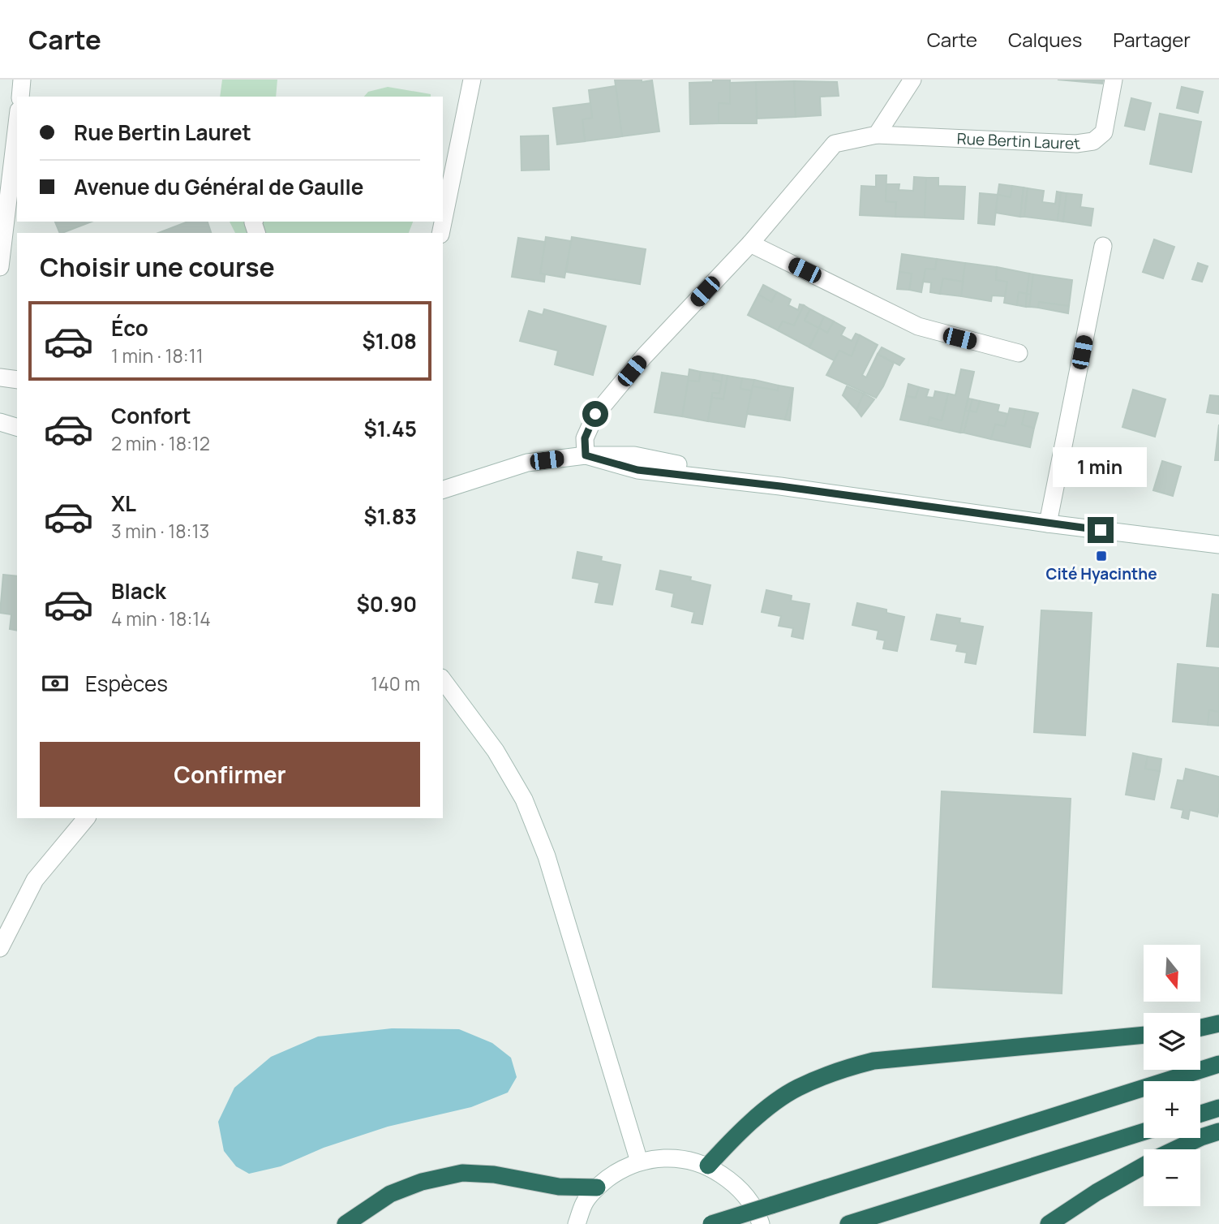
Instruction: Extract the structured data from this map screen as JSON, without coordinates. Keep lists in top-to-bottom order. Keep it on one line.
{"streets":{"street":["Rue Bertin Lauret"]},"places":{"transit":["Cité Hyacinthe"]},"north":"bottom","page":{"header":"Carte","nav":["Carte","Calques","Partager"],"banner":["Rue Bertin Lauret","Avenue du Général de Gaulle"],"heading":"Choisir une course","list":[{"name":"Éco","note":"1 min · 18:11","value":"$1.08"},{"name":"Confort","note":"2 min · 18:12","value":"$1.45"},{"name":"XL","note":"3 min · 18:13","value":"$1.83"},{"name":"Black","note":"4 min · 18:14","value":"$0.90"}],"bubble":"1 min","pay":["Espèces","140 m"],"buttons":"Confirmer","map_buttons":["+","−"]}}
